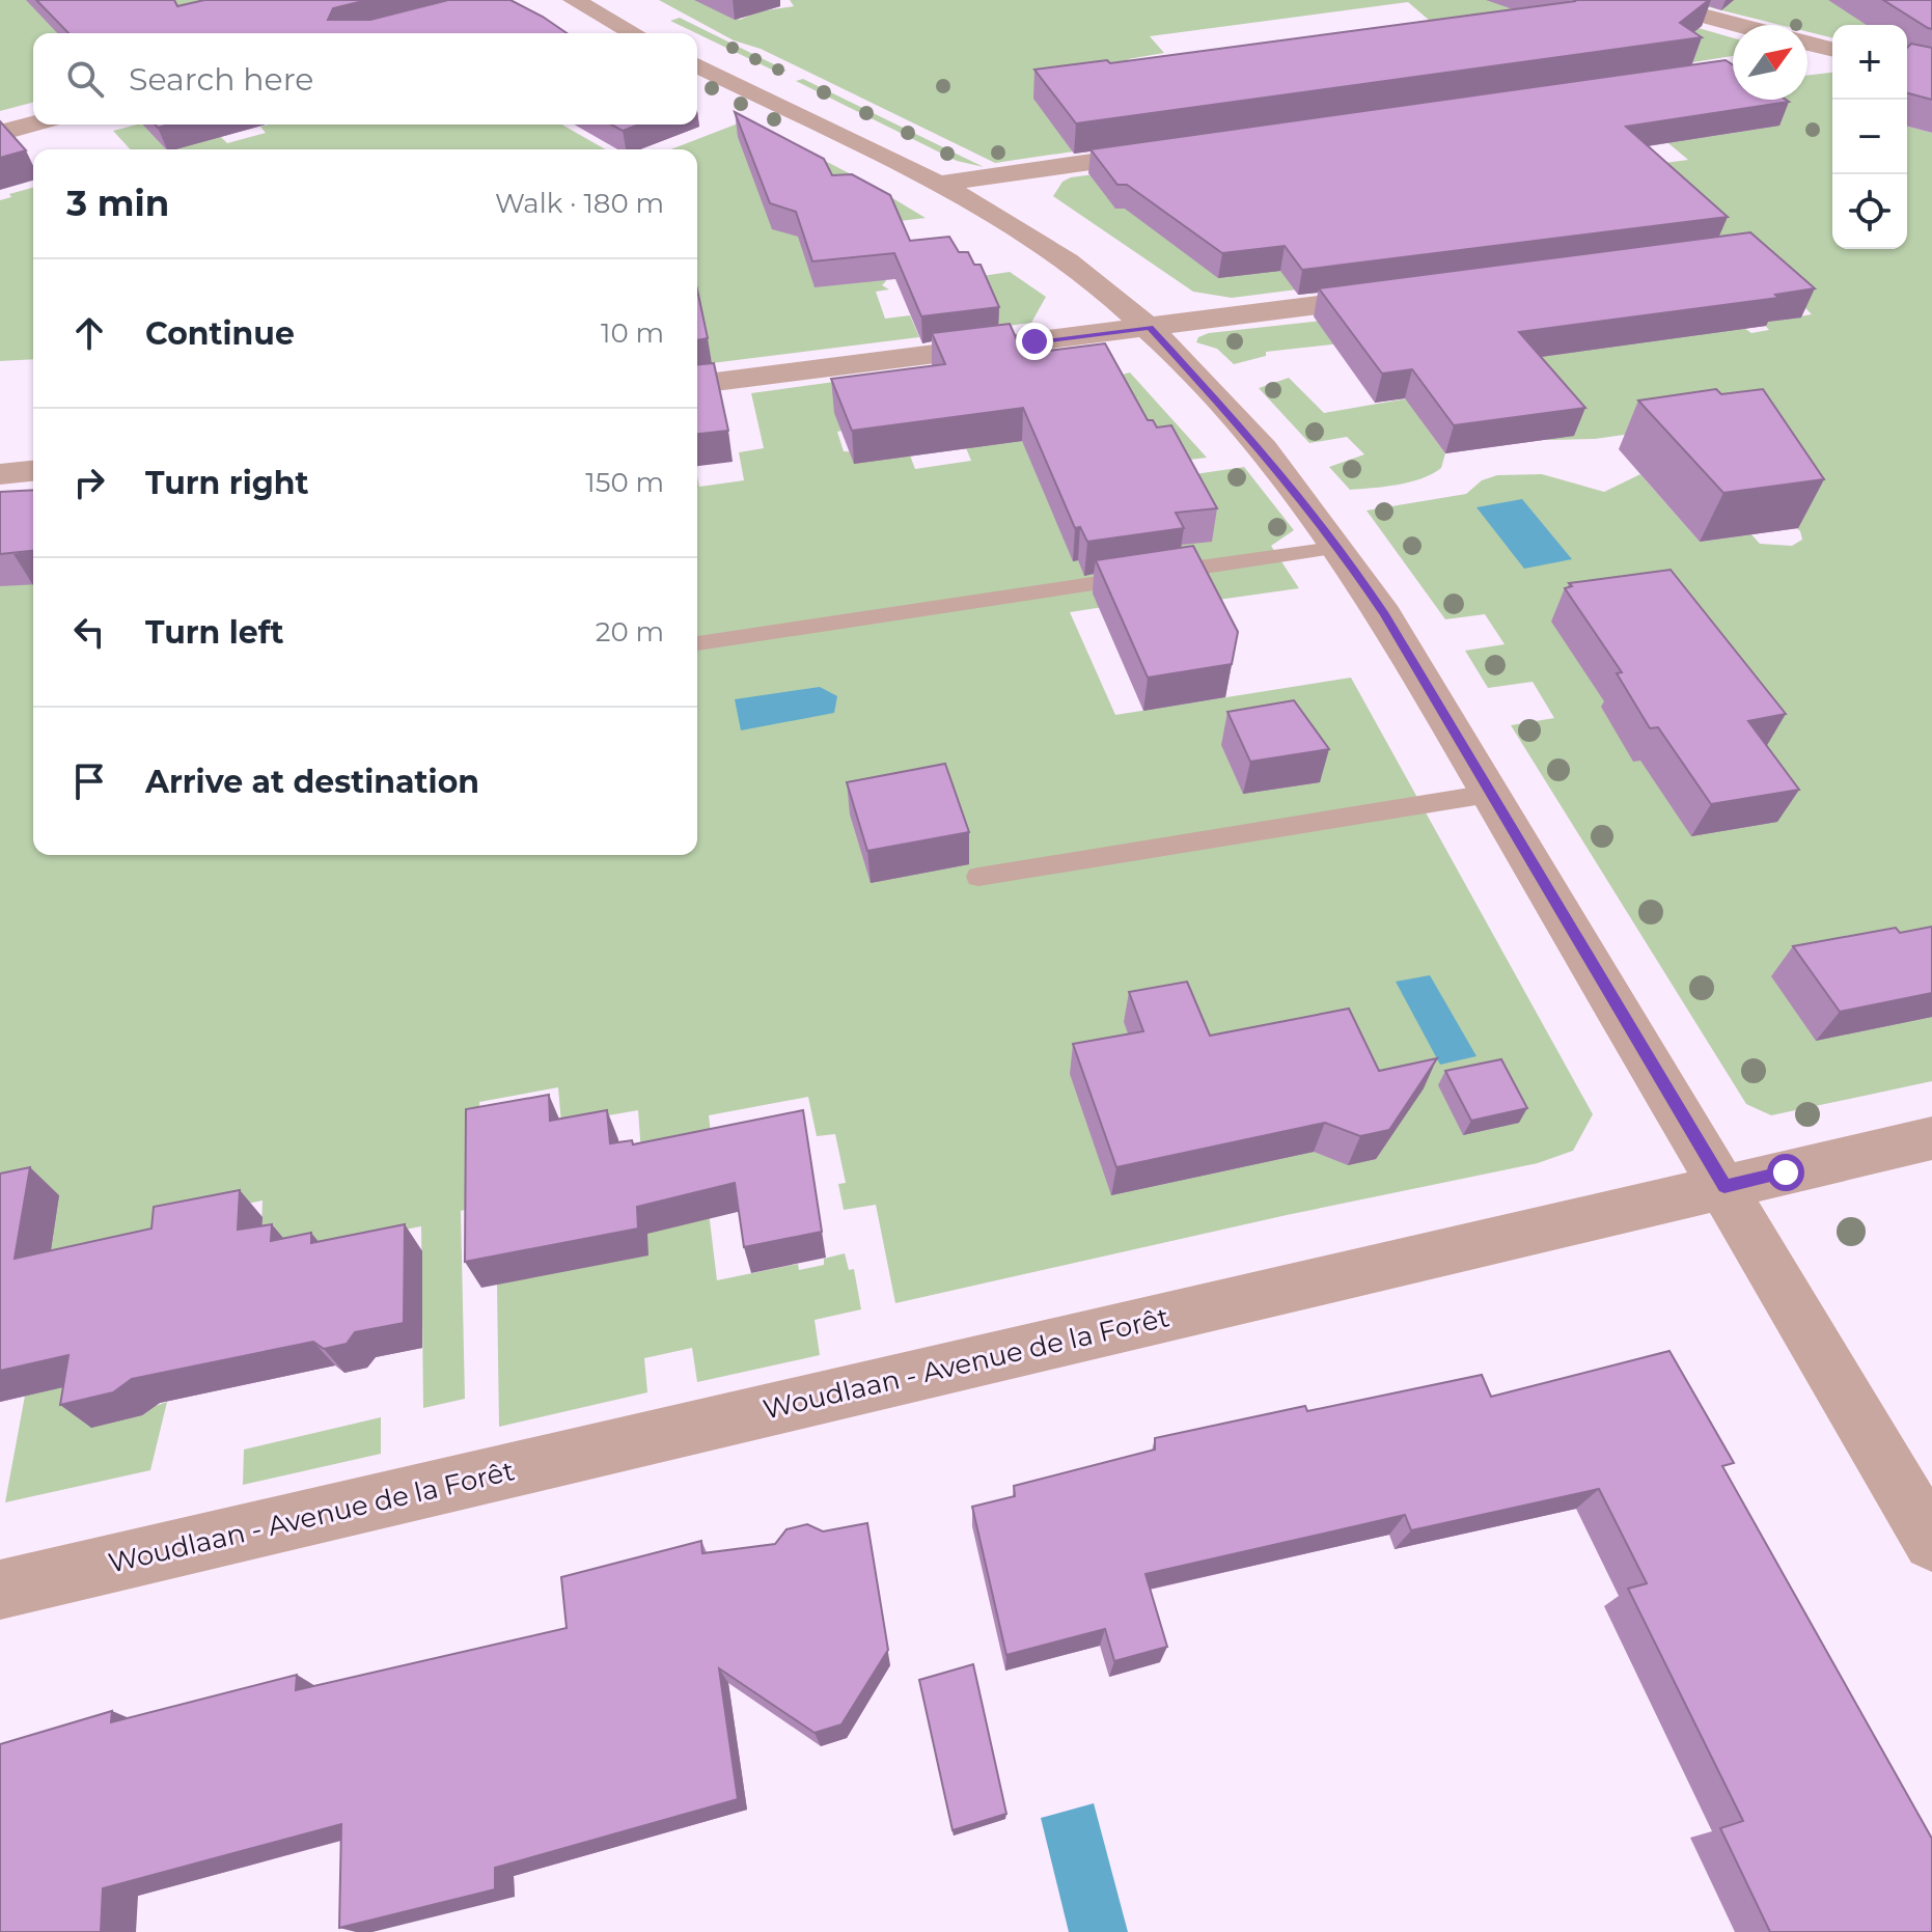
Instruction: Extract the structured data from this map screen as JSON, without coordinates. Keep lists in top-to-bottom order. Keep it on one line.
{"streets":{"street":["Woudlaan - Avenue de la Forêt"]},"north":"top right","page":{"map_buttons":["+","−"],"search":"Search here","heading":["3 min","Walk · 180 m"],"list":[["Continue","10 m"],["Turn right","150 m"],["Turn left","20 m"],"Arrive at destination"]}}
